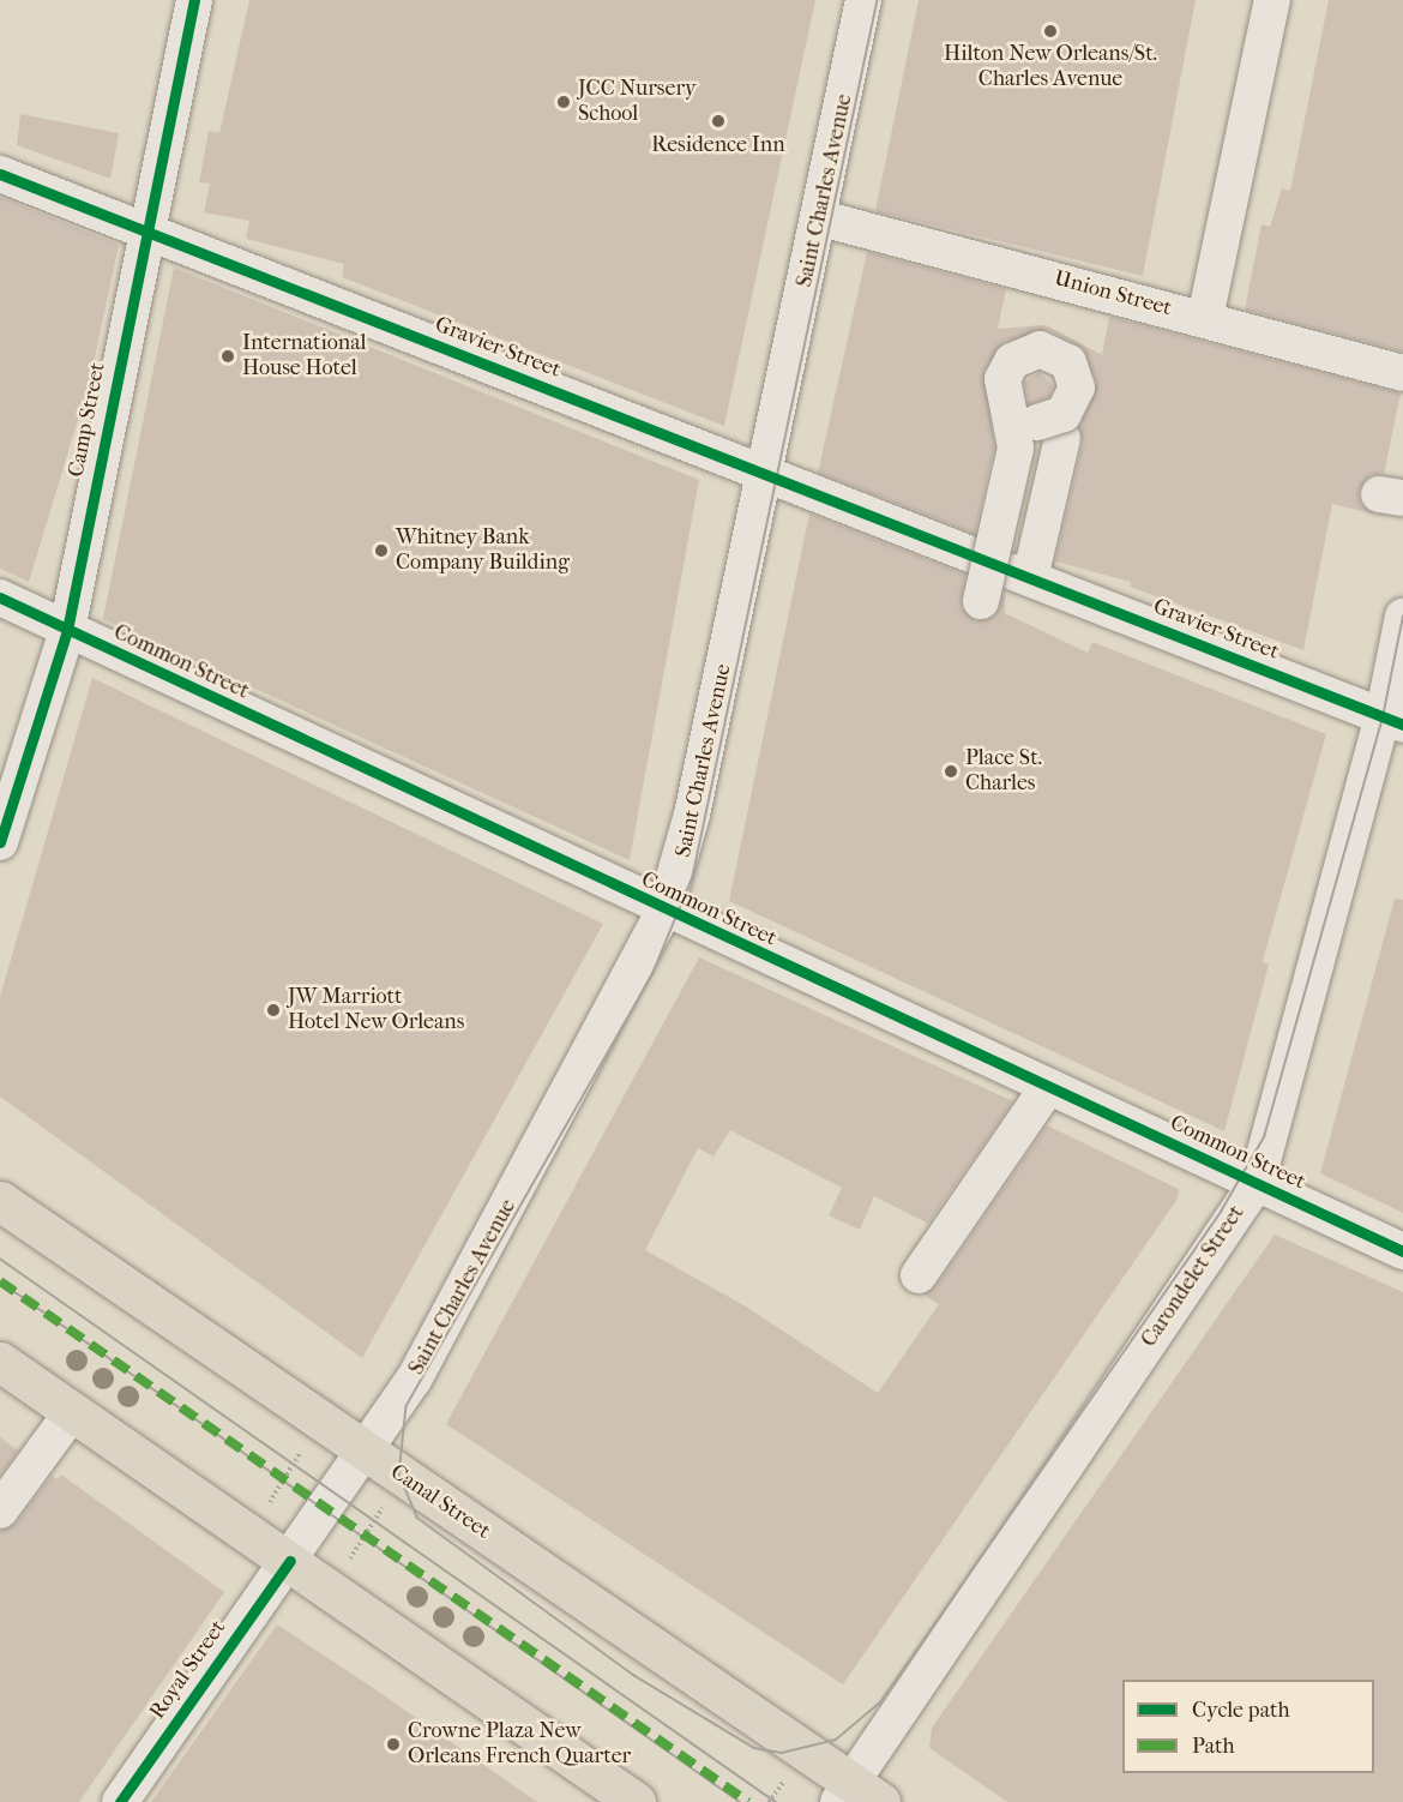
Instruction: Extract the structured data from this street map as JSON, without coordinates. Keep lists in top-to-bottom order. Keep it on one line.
{"streets":{"main road":["Canal Street"],"street":["Saint Charles Avenue","Union Street","Gravier Street","Camp Street","Common Street","Carondelet Street","Royal Street"]},"crossings":[["Saint Charles Avenue","Union Street"],["Saint Charles Avenue","Gravier Street"],["Saint Charles Avenue","Common Street"],["Saint Charles Avenue","Canal Street"],["Saint Charles Avenue","Royal Street"],["Gravier Street","Camp Street"],["Gravier Street","Carondelet Street"],["Camp Street","Common Street"],["Common Street","Carondelet Street"],["Carondelet Street","Canal Street"]],"places":["Hilton New Orleans/St. Charles Avenue","JCC Nursery School","Residence Inn","International House Hotel","Whitney Bank Company Building","Place St. Charles","JW Marriott Hotel New Orleans","Crowne Plaza New Orleans French Quarter"],"legend":["Cycle path","Path"]}
